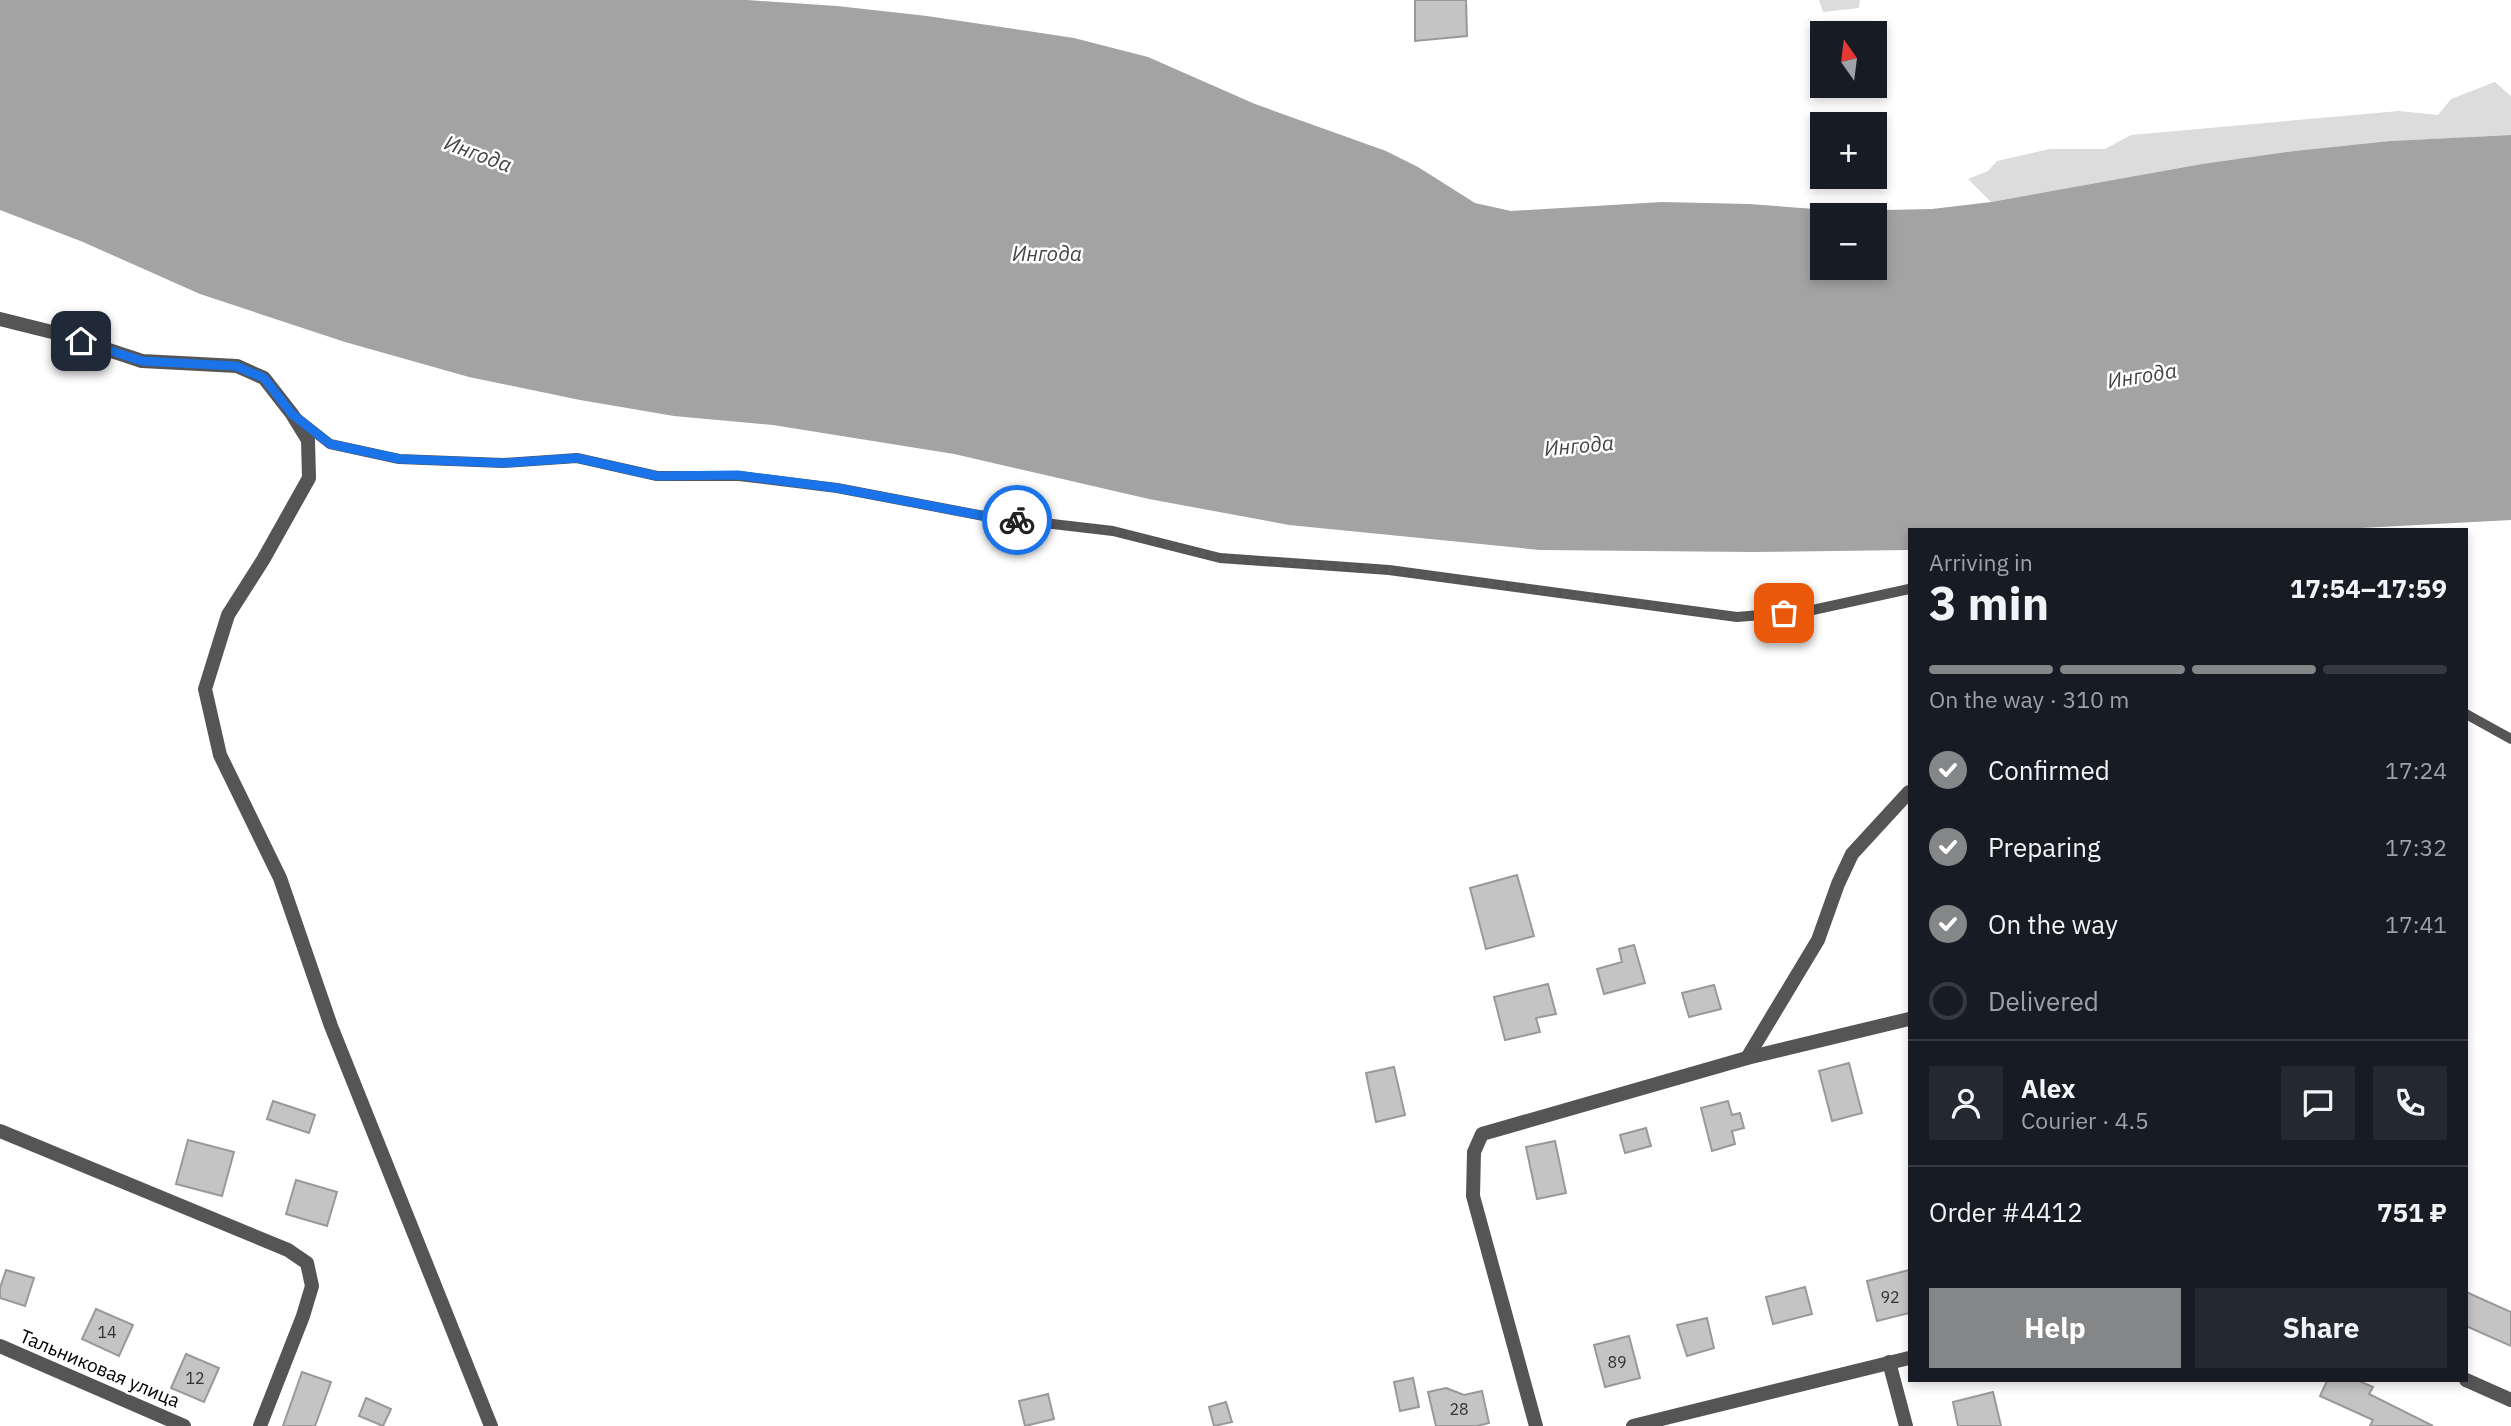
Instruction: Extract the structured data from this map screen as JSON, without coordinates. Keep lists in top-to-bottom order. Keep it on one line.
{"streets":{"street":["Тальниковая улица"]},"water":["Ингода"],"house_numbers":["92","14","89","12","28"],"north":"top","page":{"map_buttons":["+","−"],"heading":["3 min","Arriving in","17:54–17:59"],"panel":["Alex","Courier · 4.5","Order #4412","751 ₽"],"bar":"On the way · 310 m","list":[["Confirmed","17:24"],["Preparing","17:32"],["On the way","17:41"],"Delivered"],"buttons":["Help","Share"]}}
